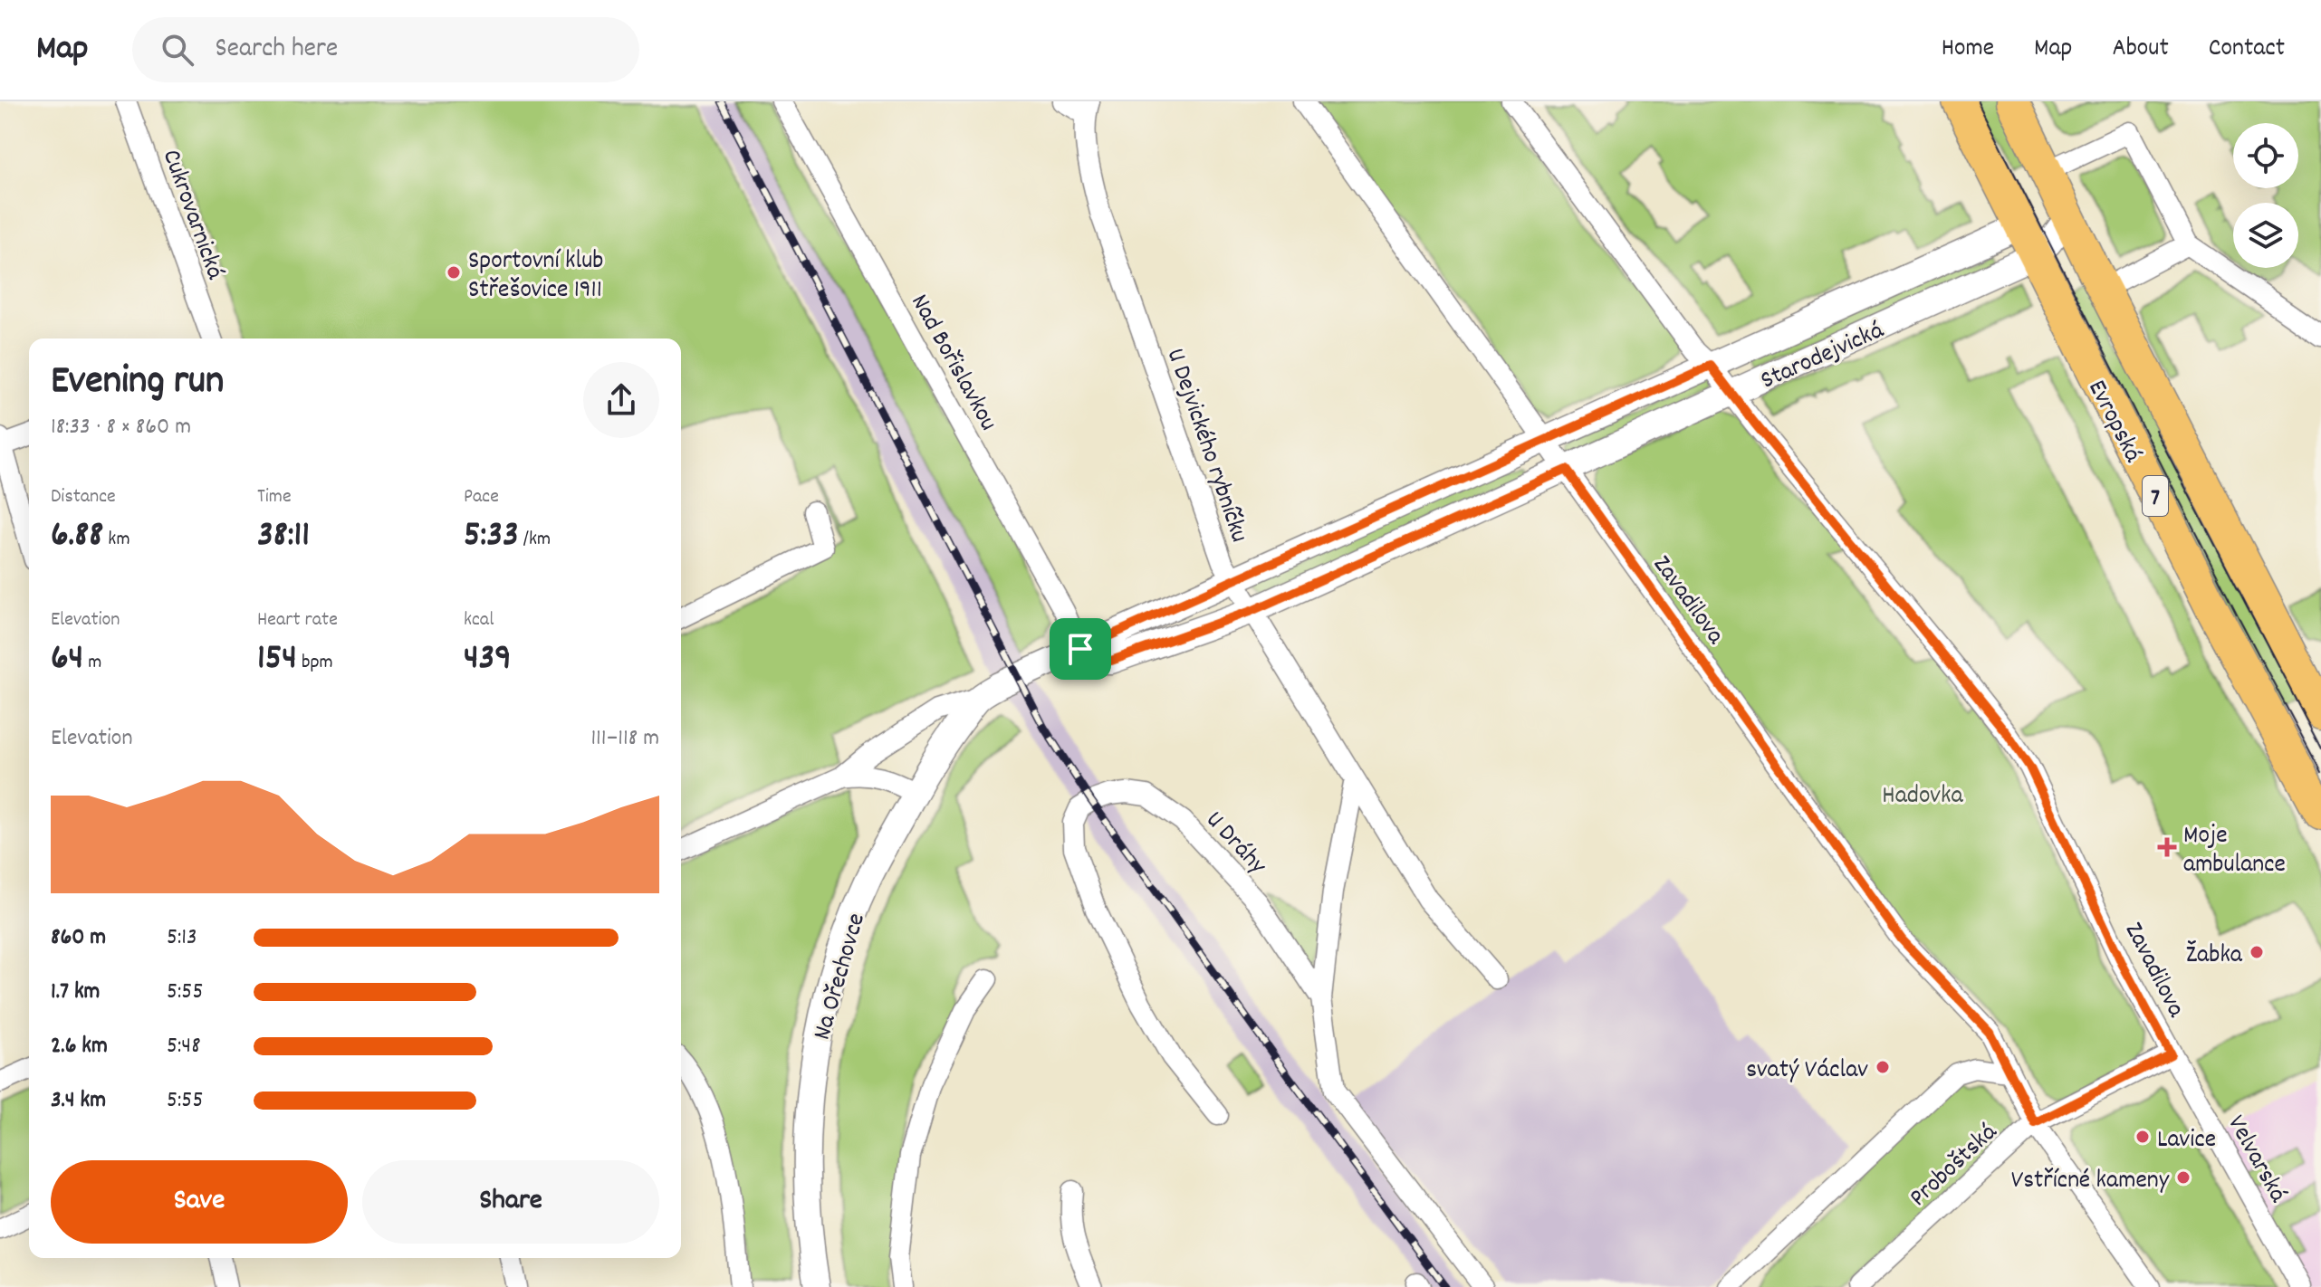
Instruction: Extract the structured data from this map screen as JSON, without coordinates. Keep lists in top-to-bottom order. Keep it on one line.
{"streets":{"main road":["Evropská","7"],"street":["Cukrovarnická","Starodejvická","Nad Bořislavkou","U Dejvického rybníčku","Zavadilova","U Dráhy","Na Ořechovce","Velvarská","Proboštská"]},"crossings":[["Starodejvická","Nad Bořislavkou"],["Starodejvická","Evropská"],["Starodejvická","U Dejvického rybníčku"],["Starodejvická","Zavadilova"],["Starodejvická","Na Ořechovce"],["Zavadilova","Velvarská"],["Zavadilova","Proboštská"],["Velvarská","Proboštská"]],"parks":["Hadovka"],"places":{"other":["Sportovní klub Střešovice 1911","Žabka","svatý Václav","Lavice","Vstřícné kameny"],"health":["Moje ambulance"]},"page":{"header":"Map","search":"Search here","nav":["Home","Map","About","Contact"],"heading":["Evening run","18:33 · 8 × 860 m"],"stats":[["Distance","6.88 km"],["Time","38:11"],["Pace","5:33 /km"],["Elevation","64 m"],["Heart rate","154 bpm"],["kcal","439"]],"chart":["Elevation","111–118 m"],"list":[{"name":"860 m","note":"5:13"},{"name":"1.7 km","note":"5:55"},{"name":"2.6 km","note":"5:48"},{"name":"3.4 km","note":"5:55"}],"buttons":["Save","Share"]}}
